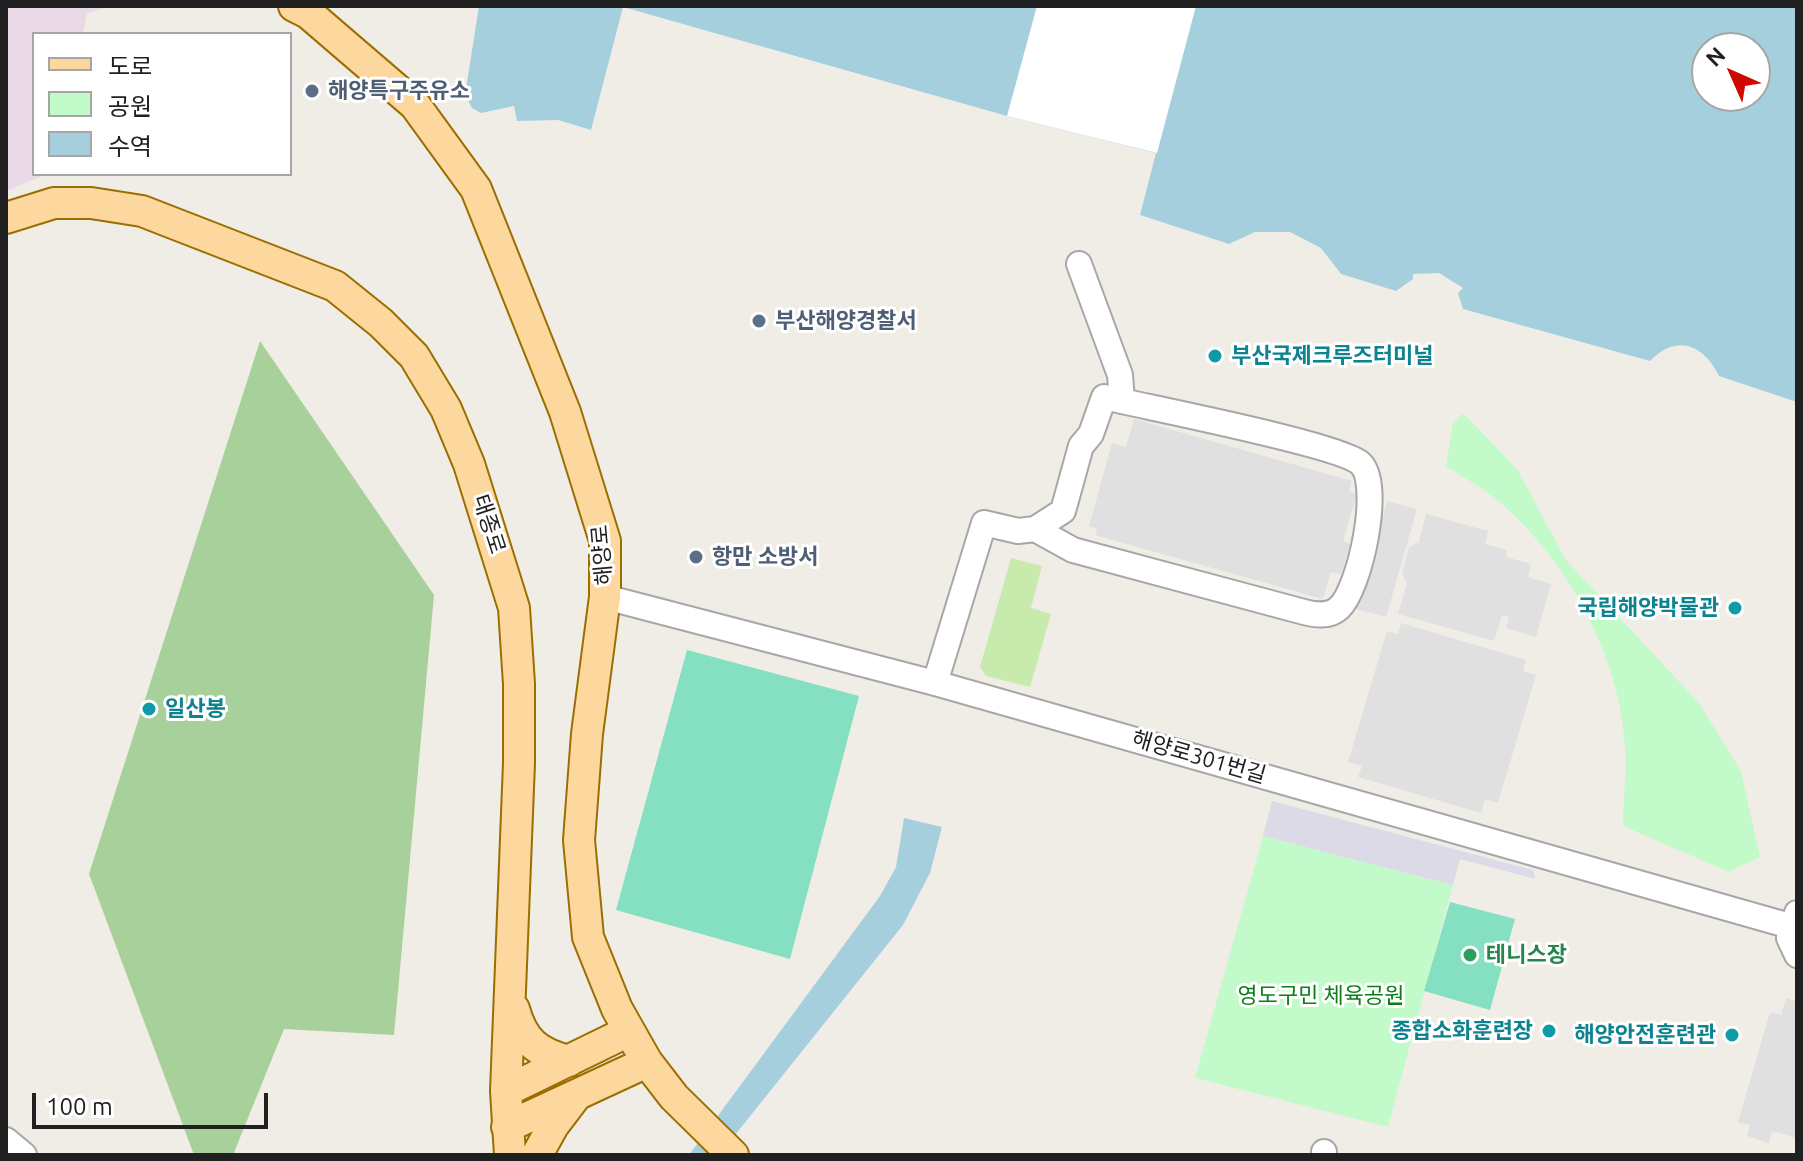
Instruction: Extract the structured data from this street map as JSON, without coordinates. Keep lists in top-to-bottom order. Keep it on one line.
{"streets":{"main road":["태종로","해양로"],"street":["해양로301번길"]},"crossings":[["해양로","해양로301번길"]],"parks":["영도구민 체육공원"],"places":["해양특구주유소","부산해양경찰서","부산국제크루즈터미널","항만 소방서","국립해양박물관","일산봉","테니스장","종합소화훈련장","해양안전훈련관"],"legend":["도로","공원","수역"],"scale_bar":"100 m","north":"top left"}
